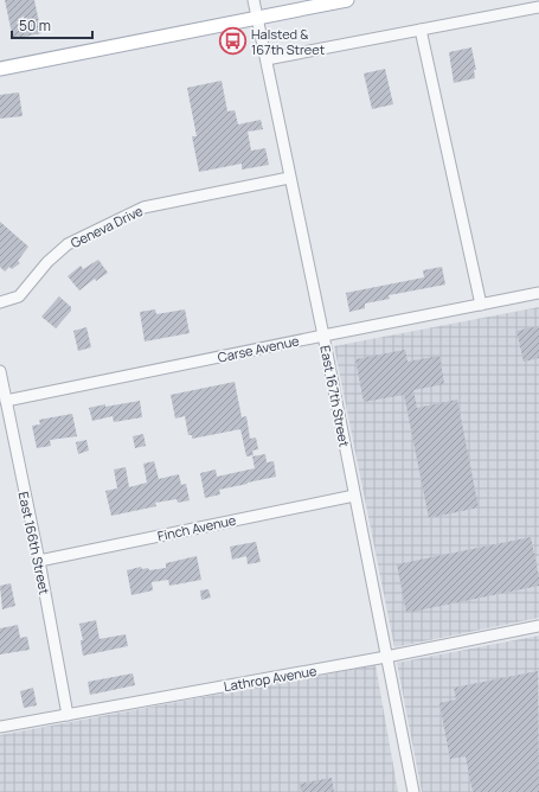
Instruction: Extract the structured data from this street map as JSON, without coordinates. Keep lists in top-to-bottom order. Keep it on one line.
{"streets":{"street":["Geneva Drive","Carse Avenue","East 167th Street","Finch Avenue","East 166th Street","Lathrop Avenue"]},"crossings":[["Geneva Drive","East 167th Street"],["Carse Avenue","East 167th Street"],["Carse Avenue","East 166th Street"],["East 167th Street","Finch Avenue"],["East 167th Street","Lathrop Avenue"],["Finch Avenue","East 166th Street"],["East 166th Street","Lathrop Avenue"]],"places":{"bus stop":["Halsted & 167th Street"]},"scale_bar":"50 m"}
